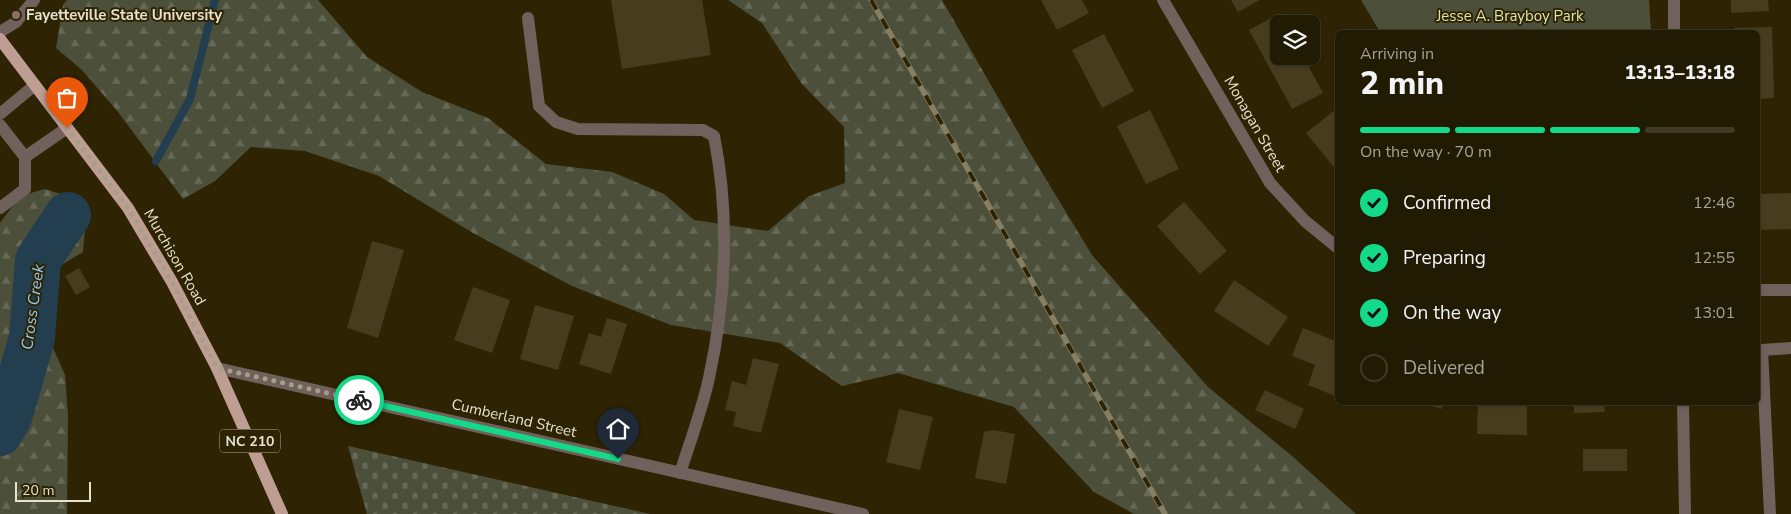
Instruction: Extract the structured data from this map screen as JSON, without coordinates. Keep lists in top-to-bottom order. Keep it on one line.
{"streets":{"main road":["Murchison Road","NC 210"],"street":["Monagan Street","Cumberland Street"]},"crossings":[["Murchison Road","Cumberland Street"]],"water":["Cross Creek"],"parks":["Jesse A. Brayboy Park"],"places":["Fayetteville State University"],"scale_bar":"20 m","page":{"heading":["2 min","Arriving in","13:13–13:18"],"bar":"On the way · 70 m","list":[["Confirmed","12:46"],["Preparing","12:55"],["On the way","13:01"],"Delivered"],"scale":"20 m"}}
